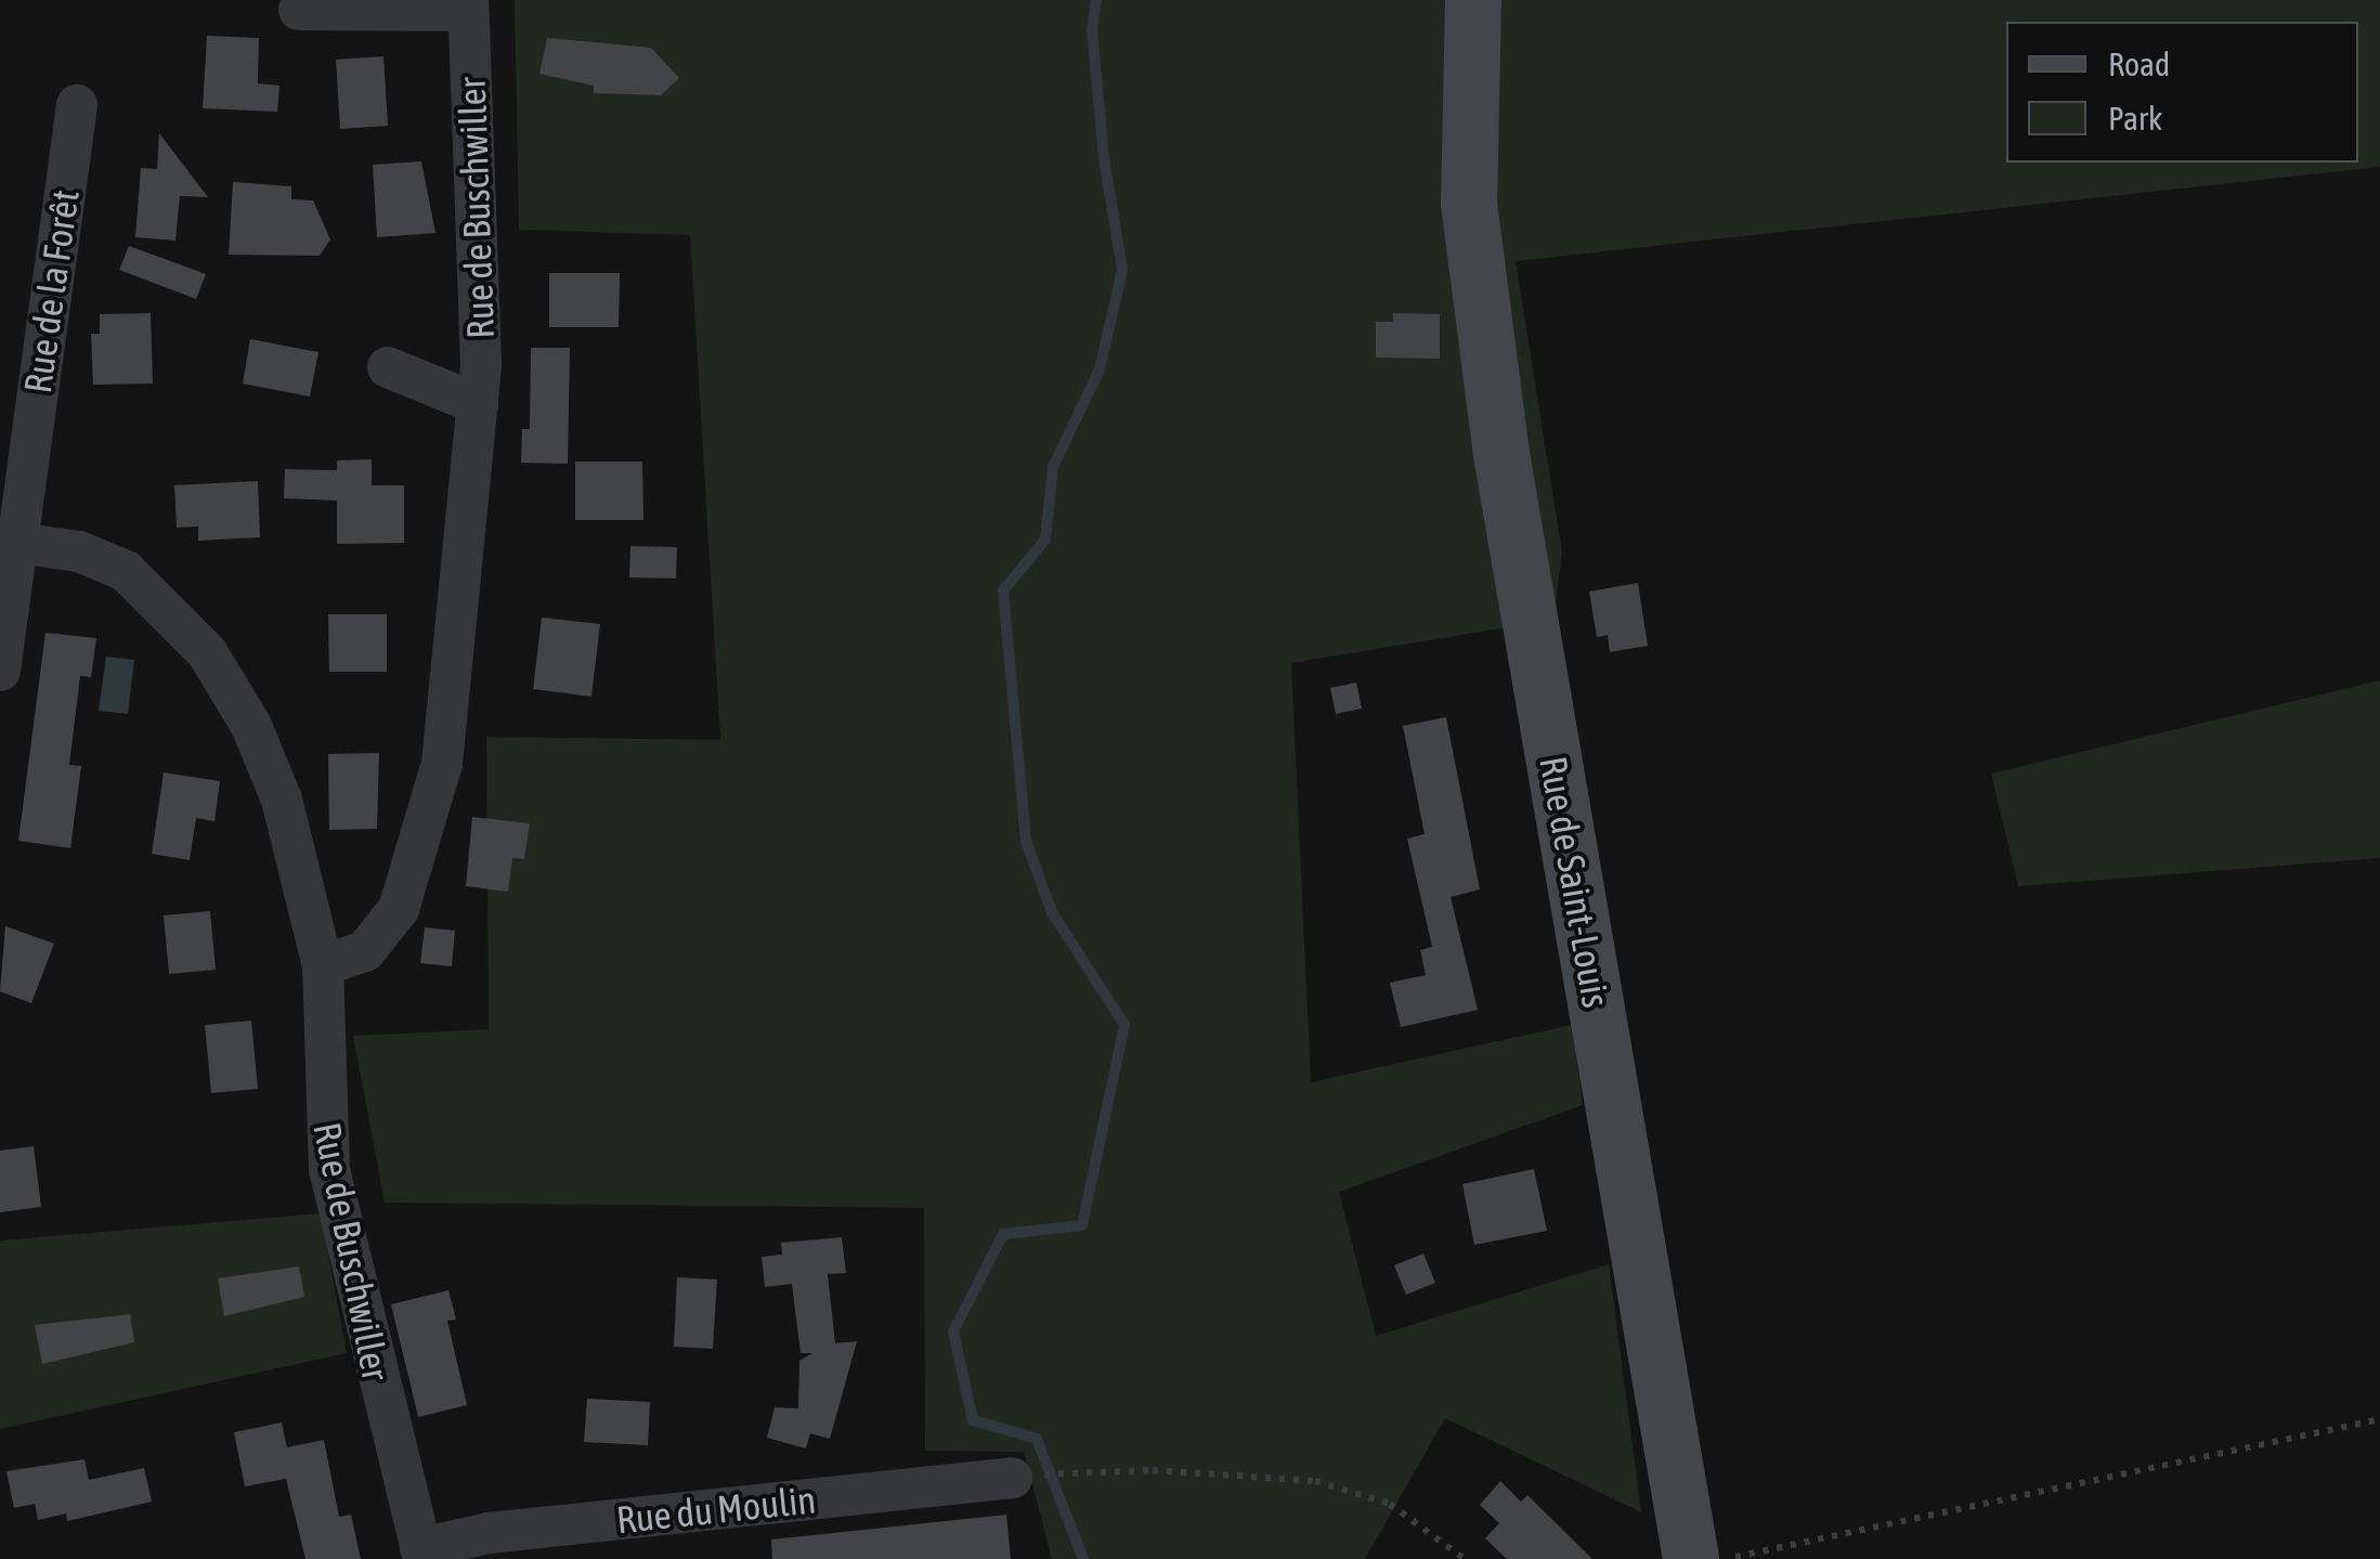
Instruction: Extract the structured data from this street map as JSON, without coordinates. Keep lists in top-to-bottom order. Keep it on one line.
{"streets":{"street":["Rue de Buschwiller","Rue de la Forêt","Rue de Saint-Louis","Rue du Moulin"]},"crossings":[["Rue de Buschwiller","Rue du Moulin"]],"legend":["Road","Park"]}
